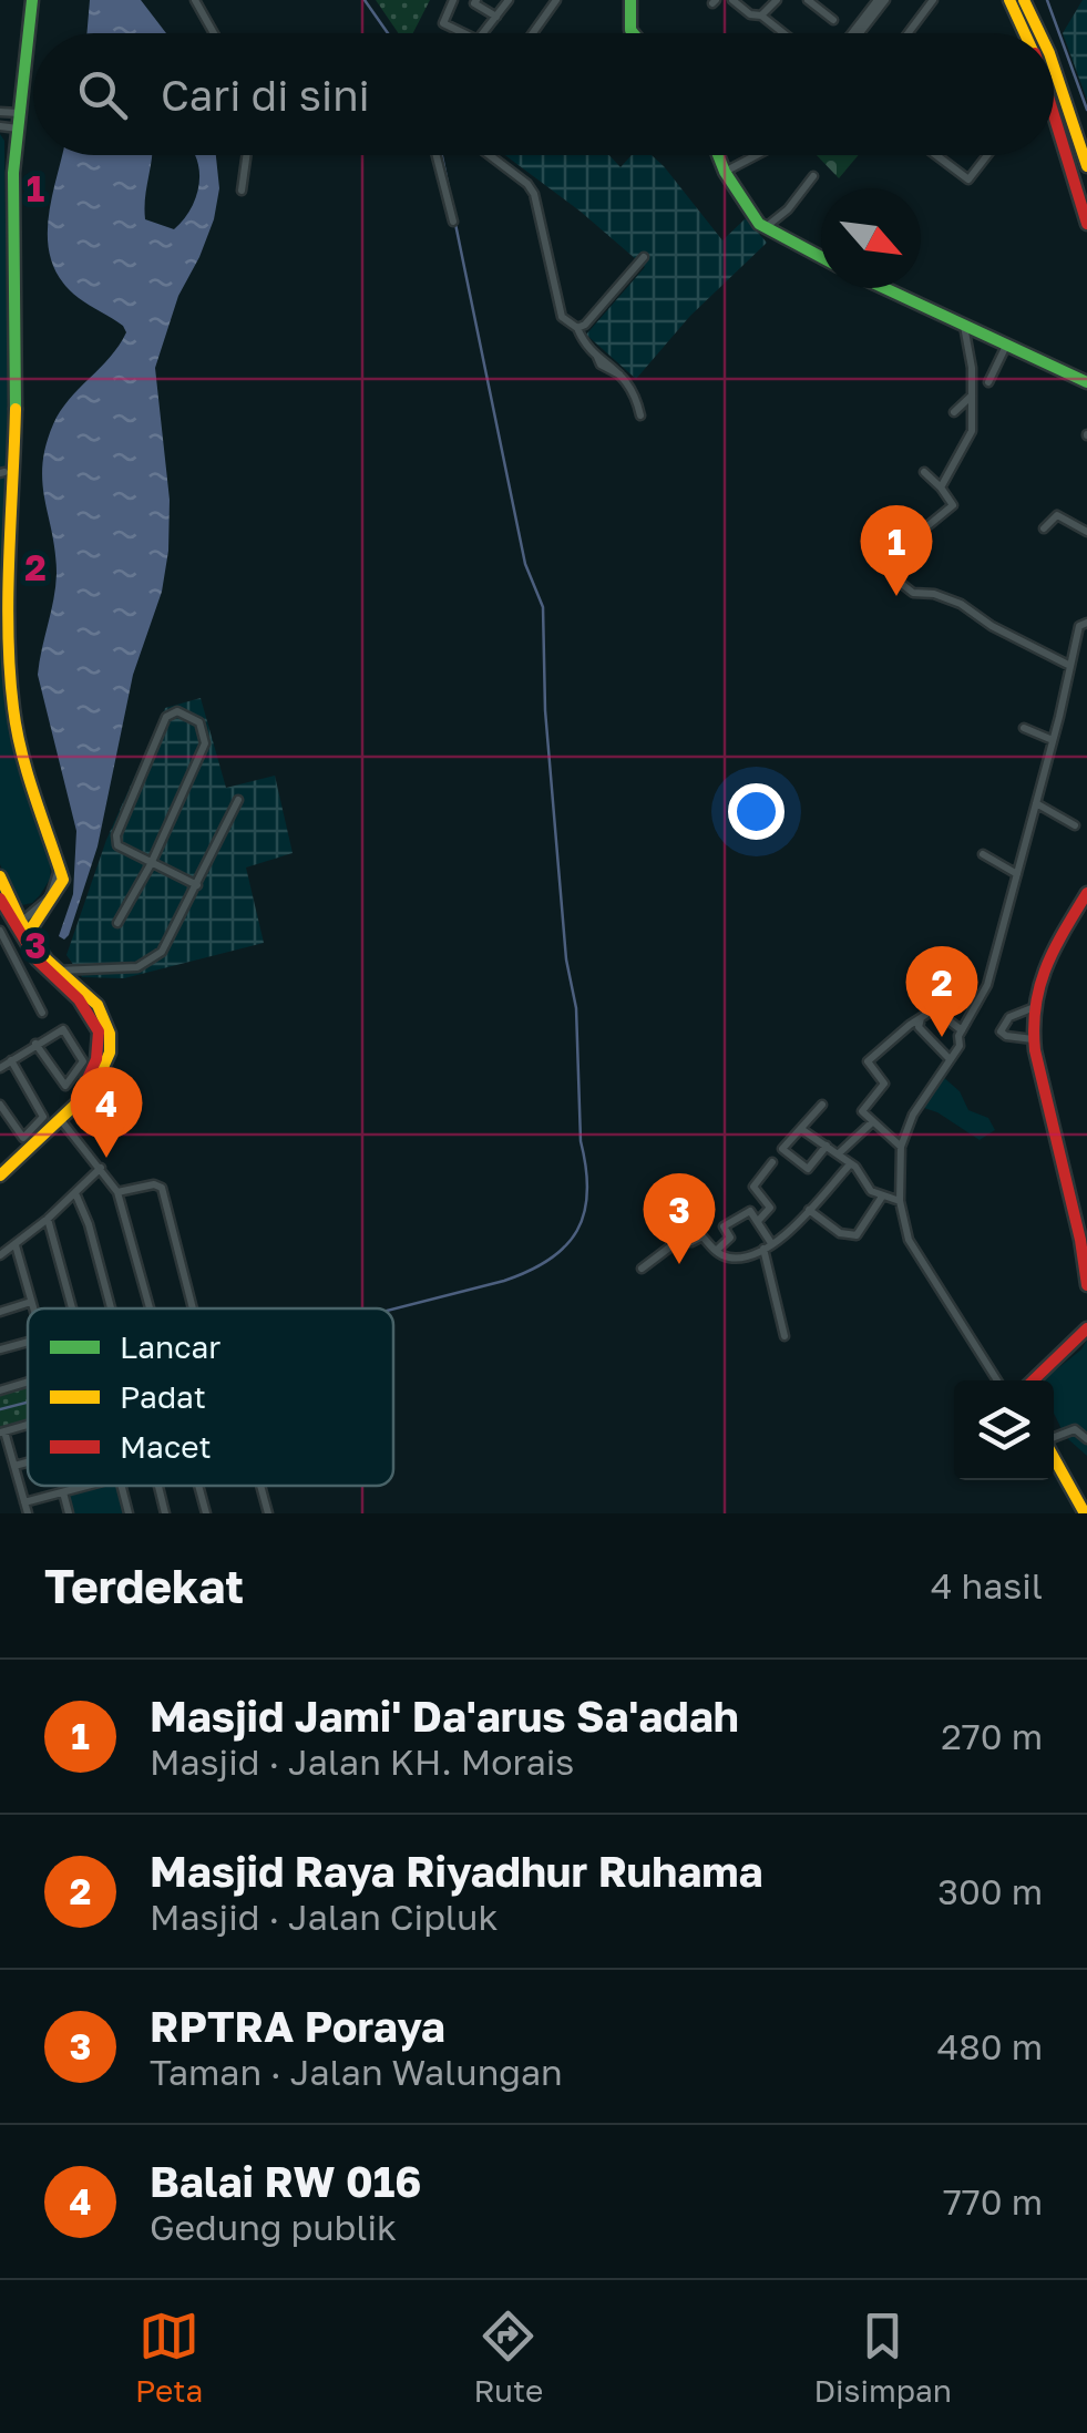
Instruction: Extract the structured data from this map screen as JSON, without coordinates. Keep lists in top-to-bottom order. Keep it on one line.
{"legend":["Lancar","Padat","Macet"],"north":"bottom right","page":{"search":"Cari di sini","pins":["1","2","4","3"],"heading":["Terdekat","4 hasil"],"list":[{"mark":"1","name":"Masjid Jami' Da'arus Sa'adah","note":"Masjid · Jalan KH. Morais","value":"270 m"},{"mark":"2","name":"Masjid Raya Riyadhur Ruhama","note":"Masjid · Jalan Cipluk","value":"300 m"},{"mark":"3","name":"RPTRA Poraya","note":"Taman · Jalan Walungan","value":"480 m"},{"mark":"4","name":"Balai RW 016","note":"Gedung publik","value":"770 m"}],"nav":["Peta","Rute","Disimpan"]},"grid":{"rows":["1","2","3"]}}
